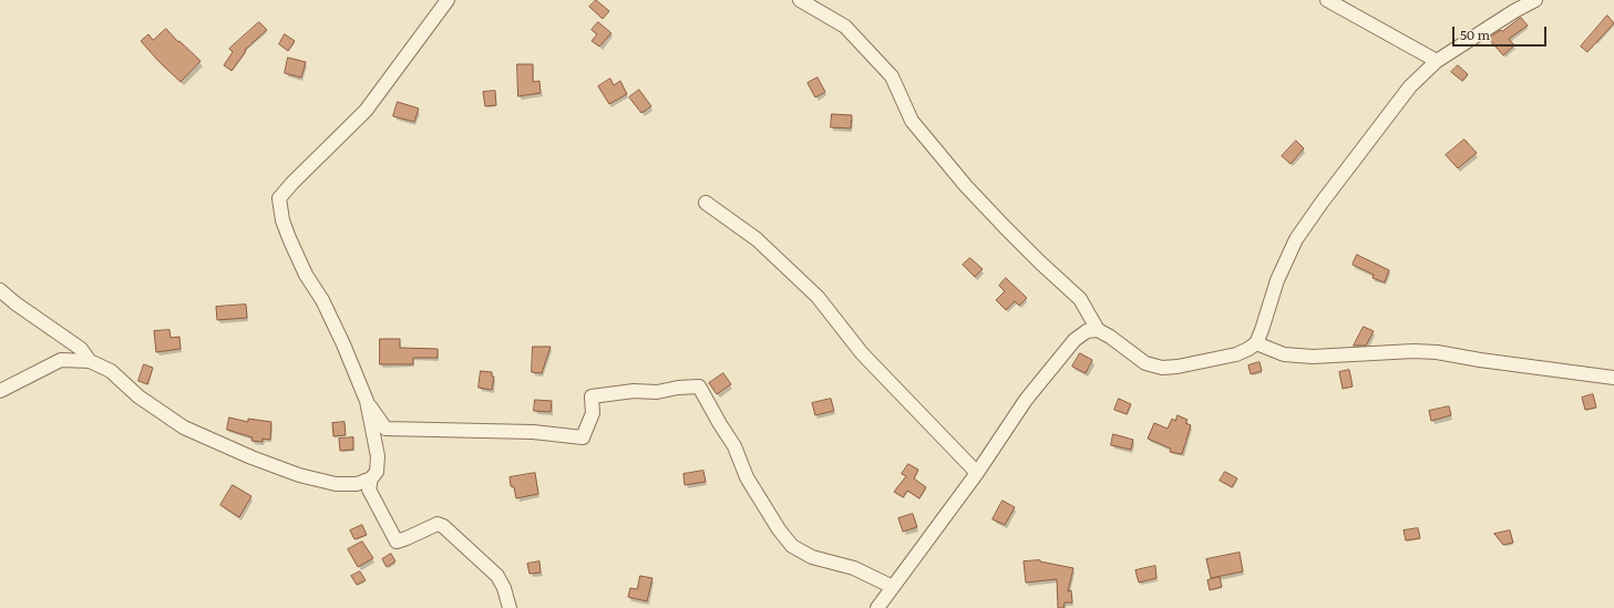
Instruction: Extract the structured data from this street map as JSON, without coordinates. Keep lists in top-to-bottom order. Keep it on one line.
{"scale_bar":"50 m"}
